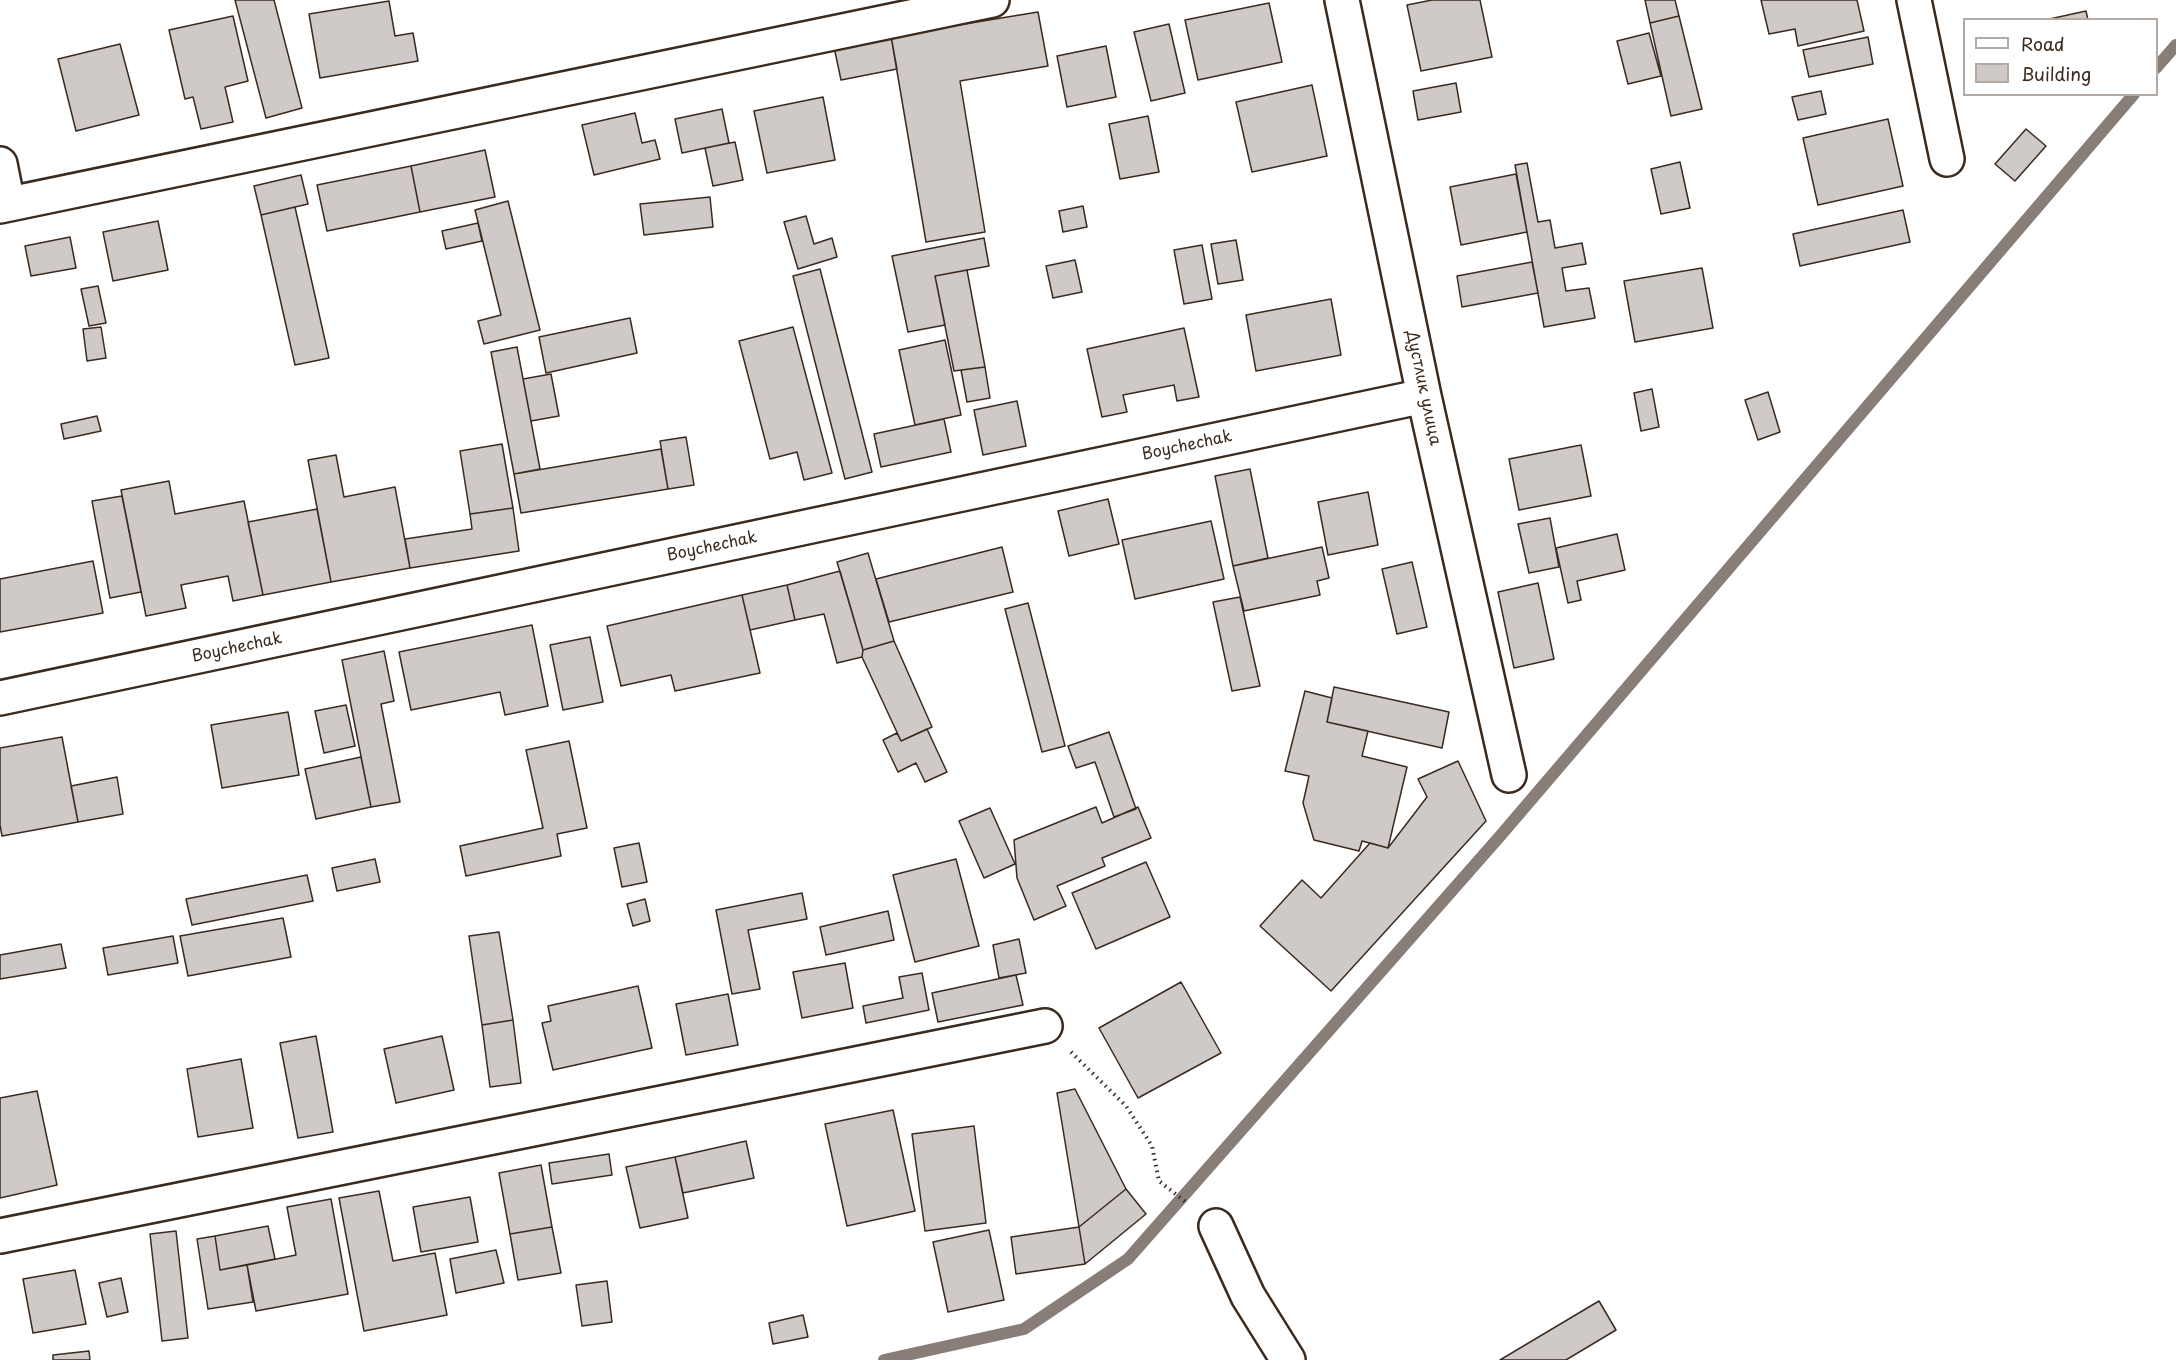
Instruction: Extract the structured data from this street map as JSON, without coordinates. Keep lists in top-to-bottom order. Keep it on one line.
{"streets":{"street":["Дустлик улица","Boychechak"]},"crossings":[["Дустлик улица","Boychechak"]],"legend":["Road","Building"]}
